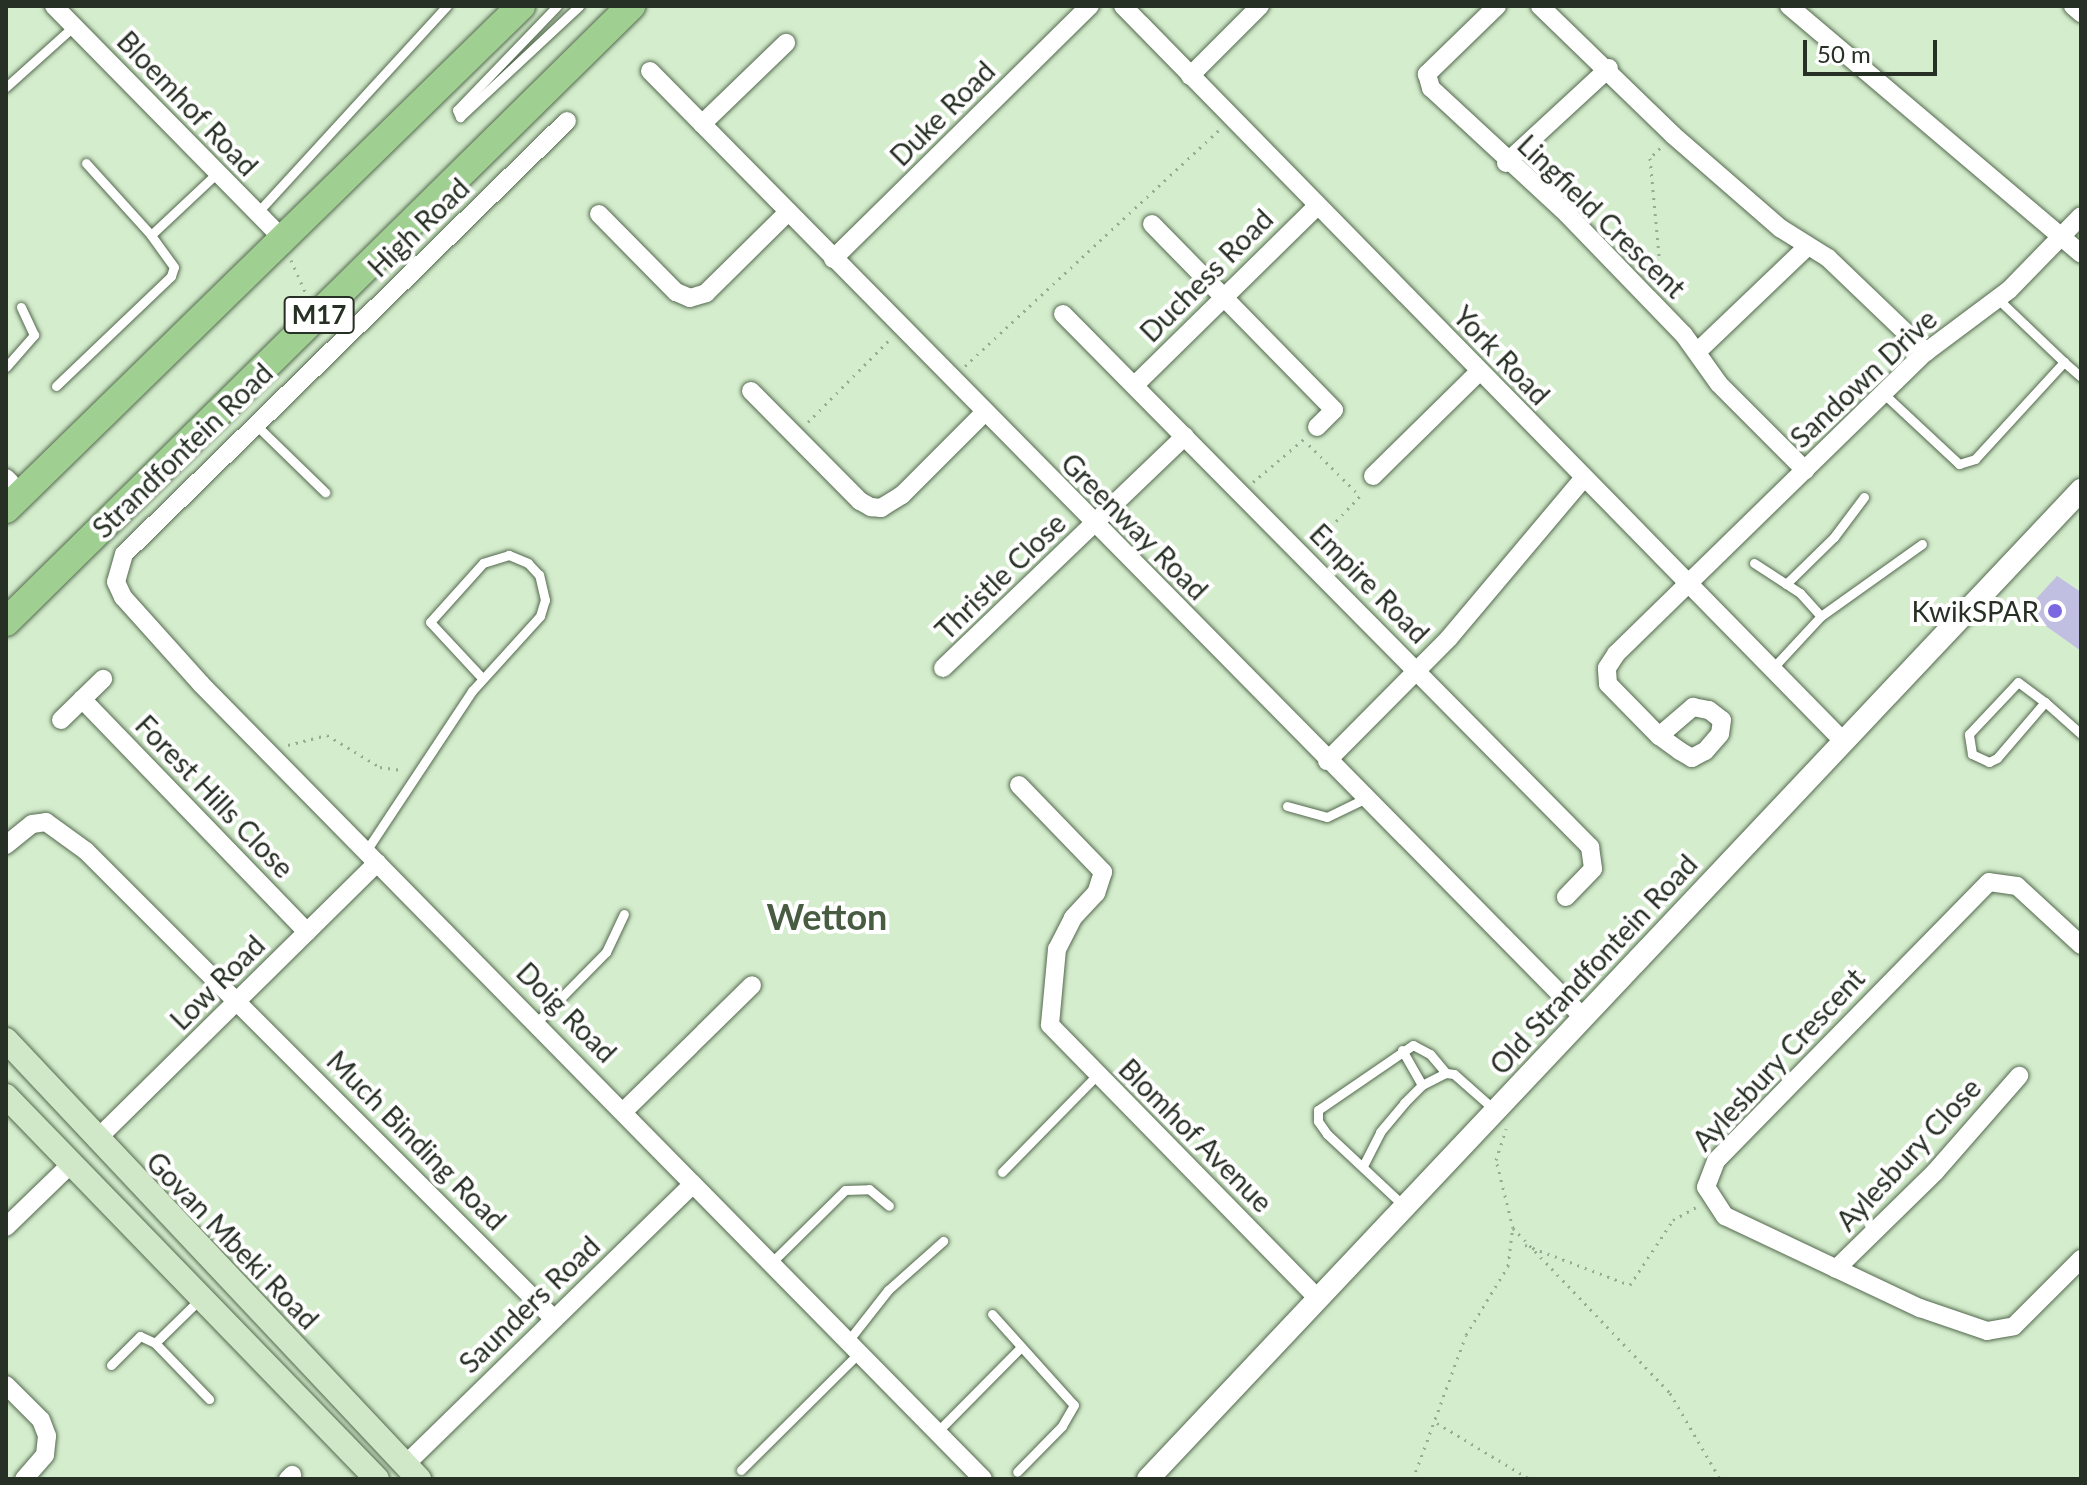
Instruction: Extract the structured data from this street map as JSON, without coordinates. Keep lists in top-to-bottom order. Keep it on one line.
{"streets":{"main road":["M17","Strandfontein Road","Govan Mbeki Road"],"street":["Bloemhof Road","Duke Road","Lingfield Crescent","High Road","Duchess Road","York Road","Sandown Drive","Greenway Road","Thristle Close","Empire Road","Forest Hills Close","Old Strandfontein Road","Low Road","Doig Road","Aylesbury Crescent","Blomhof Avenue","Much Binding Road","Aylesbury Close","Saunders Road"]},"crossings":[["Bloemhof Road","M17"],["Duke Road","Greenway Road"],["Lingfield Crescent","Sandown Drive"],["High Road","Doig Road"],["Duchess Road","York Road"],["Duchess Road","Empire Road"],["York Road","Sandown Drive"],["York Road","Old Strandfontein Road"],["Greenway Road","Thristle Close"],["Greenway Road","Old Strandfontein Road"],["Thristle Close","Empire Road"],["Forest Hills Close","Low Road"],["Old Strandfontein Road","Blomhof Avenue"],["Low Road","Doig Road"],["Low Road","Much Binding Road"],["Low Road","Govan Mbeki Road"],["Doig Road","Saunders Road"],["Much Binding Road","Saunders Road"],["Govan Mbeki Road","Saunders Road"]],"districts":["Wetton"],"places":["KwikSPAR"],"scale_bar":"50 m"}
